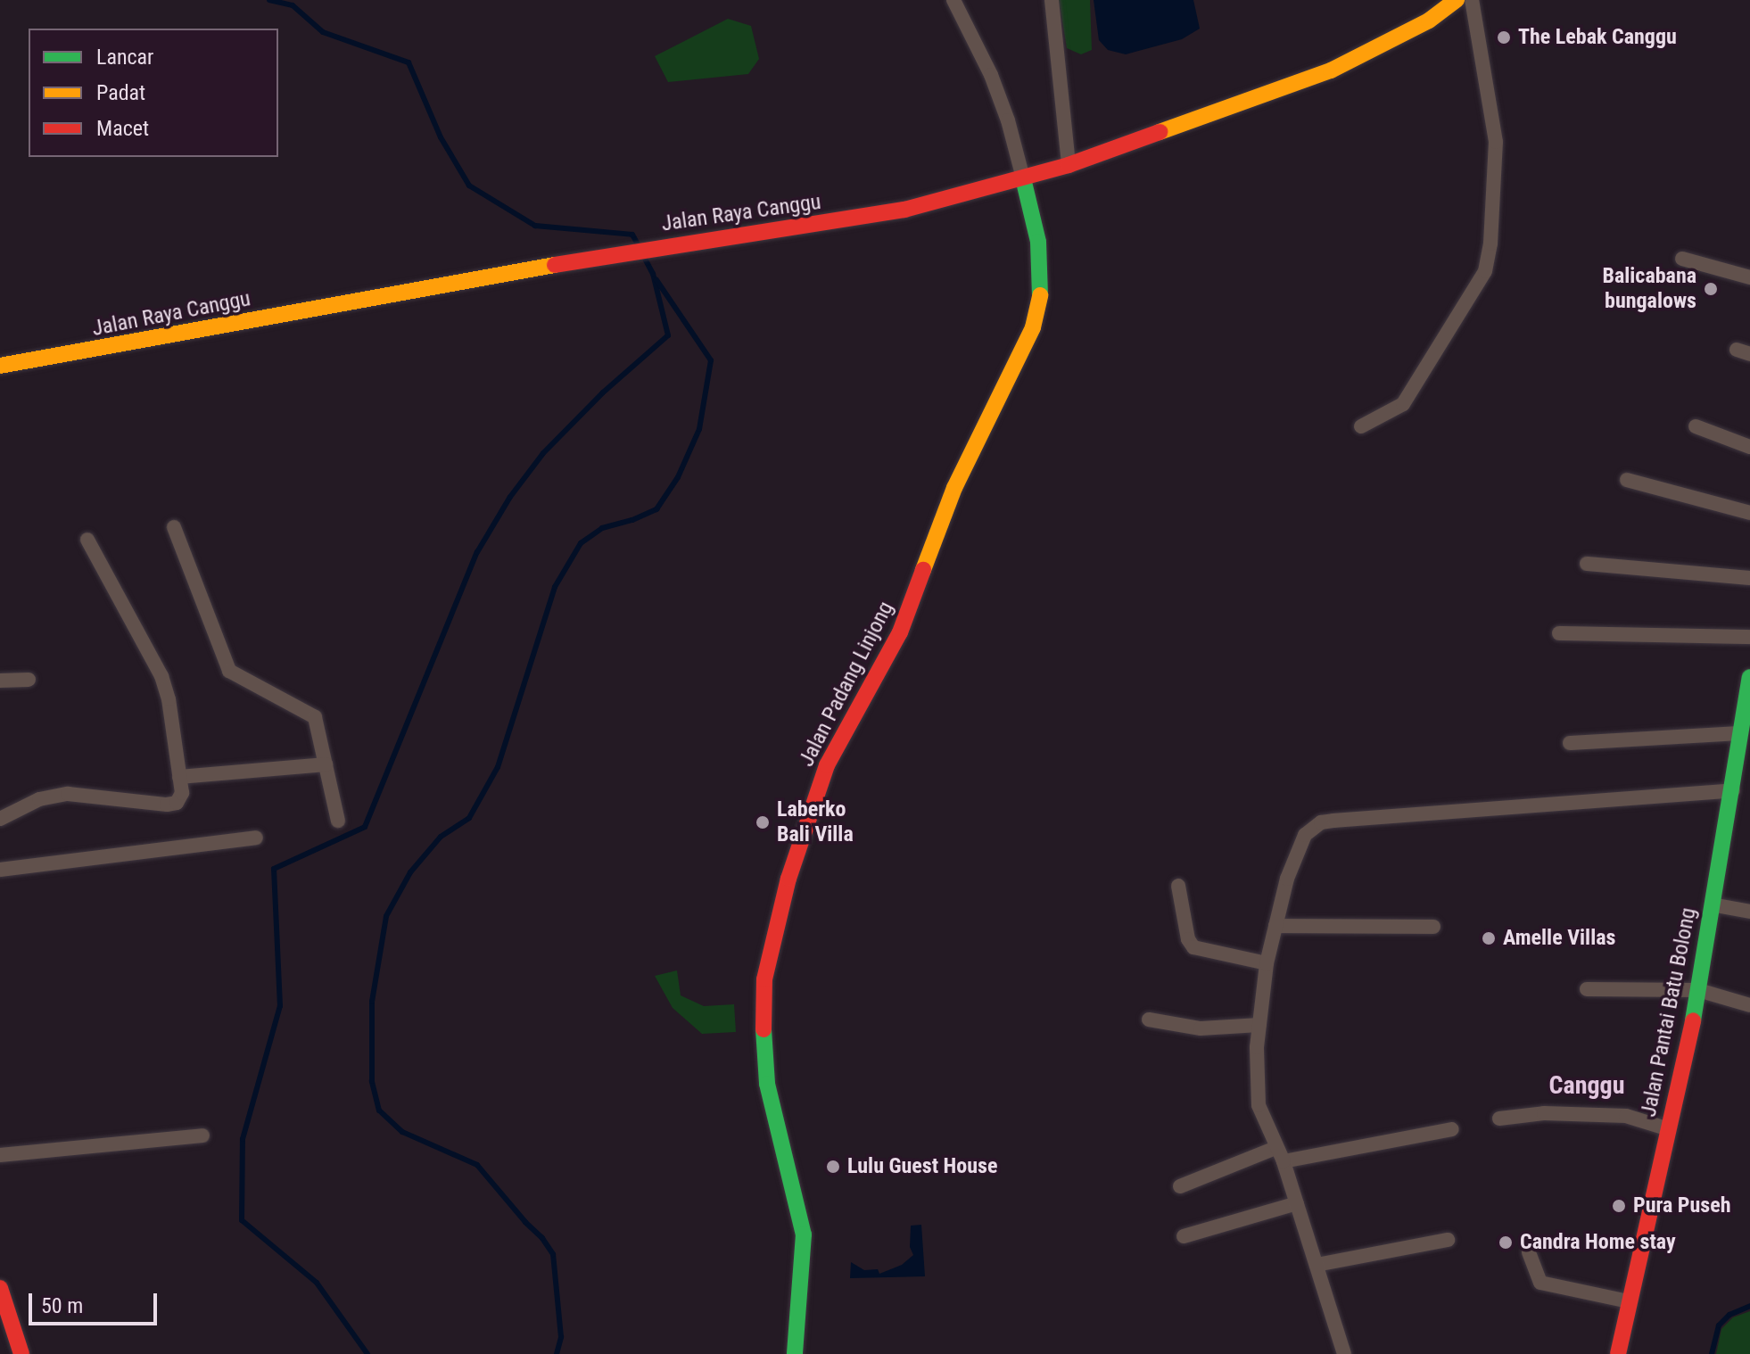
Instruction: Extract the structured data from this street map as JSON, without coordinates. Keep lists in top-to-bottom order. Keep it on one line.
{"streets":{"street":["Jalan Raya Canggu","Jalan Padang Linjong","Jalan Pantai Batu Bolong"]},"crossings":[["Jalan Raya Canggu","Jalan Padang Linjong"]],"districts":["Canggu"],"places":["The Lebak Canggu","Balicabana bungalows","Laberko Bali Villa","Amelle Villas","Lulu Guest House","Pura Puseh","Candra Home stay"],"legend":["Lancar","Padat","Macet"],"scale_bar":"50 m"}
